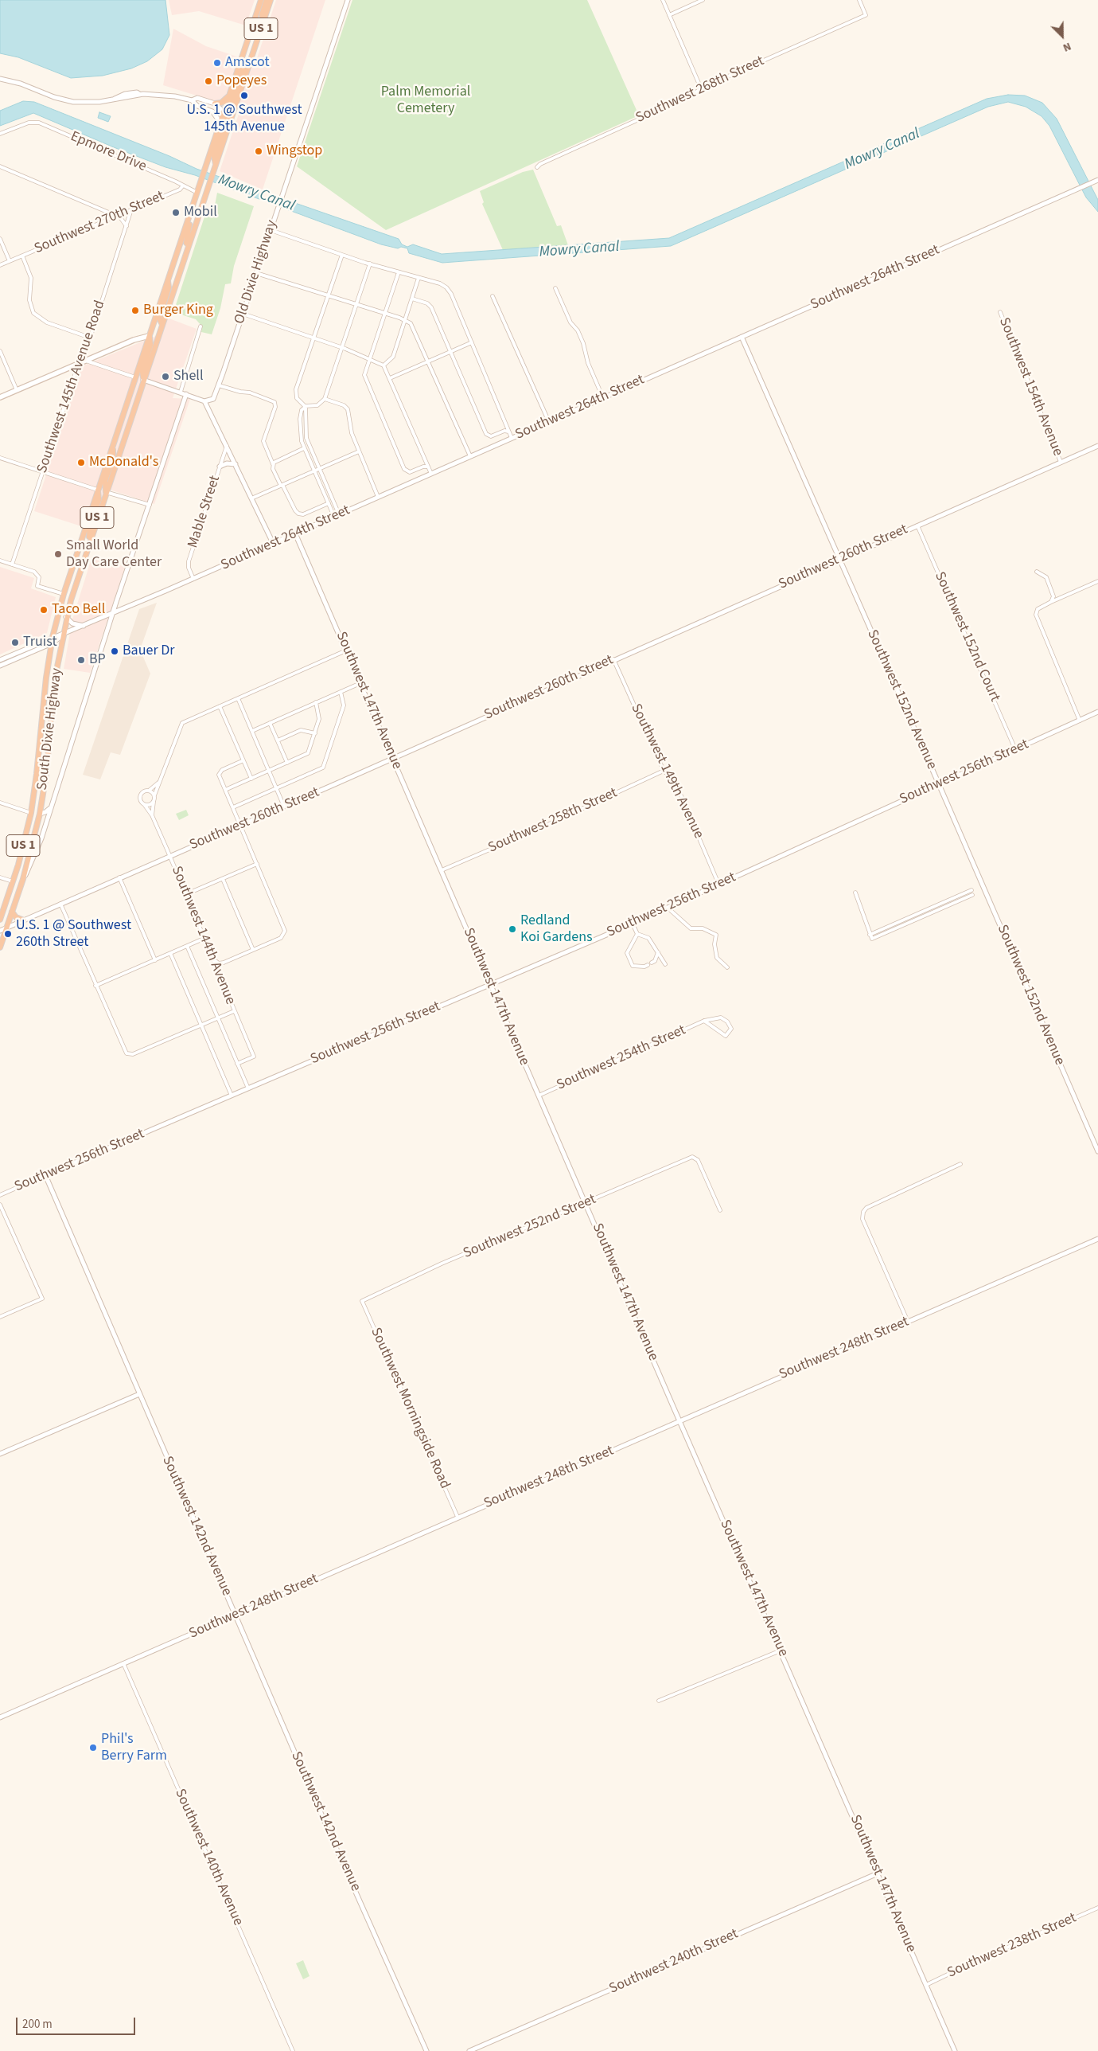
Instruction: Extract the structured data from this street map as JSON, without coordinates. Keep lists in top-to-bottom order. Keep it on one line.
{"streets":{"highway":["US 1","South Dixie Highway"],"street":["Southwest 268th Street","Epmore Drive","Southwest 270th Street","Old Dixie Highway","Southwest 264th Street","Southwest 145th Avenue Road","Southwest 154th Avenue","Mable Street","Southwest 260th Street","Southwest 152nd Court","Southwest 152nd Avenue","Southwest 147th Avenue","Southwest 149th Avenue","Southwest 256th Street","Southwest 258th Street","Southwest 144th Avenue","Southwest 254th Street","Southwest 252nd Street","Southwest 248th Street","Southwest Morningside Road","Southwest 142nd Avenue","Southwest 140th Avenue","Southwest 238th Street","Southwest 240th Street"]},"crossings":[["US 1","Southwest 260th Street"],["US 1","South Dixie Highway"],["Epmore Drive","Southwest 270th Street"],["Southwest 270th Street","Southwest 145th Avenue Road"],["Southwest 264th Street","Mable Street"],["Southwest 264th Street","Southwest 152nd Avenue"],["Southwest 264th Street","Southwest 147th Avenue"],["Southwest 264th Street","South Dixie Highway"],["Southwest 154th Avenue","Southwest 260th Street"],["Southwest 260th Street","Southwest 152nd Court"],["Southwest 260th Street","Southwest 152nd Avenue"],["Southwest 260th Street","Southwest 147th Avenue"],["Southwest 260th Street","Southwest 149th Avenue"],["Southwest 260th Street","Southwest 144th Avenue"],["Southwest 152nd Court","Southwest 256th Street"],["Southwest 152nd Avenue","Southwest 256th Street"],["Southwest 147th Avenue","Southwest 256th Street"],["Southwest 147th Avenue","Southwest 258th Street"],["Southwest 147th Avenue","Southwest 254th Street"],["Southwest 147th Avenue","Southwest 252nd Street"],["Southwest 147th Avenue","Southwest 248th Street"],["Southwest 147th Avenue","Southwest 238th Street"],["Southwest 147th Avenue","Southwest 240th Street"],["Southwest 149th Avenue","Southwest 256th Street"],["Southwest 149th Avenue","Southwest 258th Street"],["Southwest 256th Street","Southwest 142nd Avenue"],["Southwest 252nd Street","Southwest Morningside Road"],["Southwest 248th Street","Southwest Morningside Road"],["Southwest 248th Street","Southwest 142nd Avenue"],["Southwest 248th Street","Southwest 140th Avenue"]],"water":["Mowry Canal"],"parks":["Palm Memorial Cemetery"],"places":["Amscot","Popeyes","U.S. 1 @ Southwest 145th Avenue","Wingstop","Mobil","Burger King","Shell","McDonald's","Small World Day Care Center","Taco Bell","Truist","Bauer Dr","BP","Redland Koi Gardens","U.S. 1 @ Southwest 260th Street","Phil's Berry Farm"],"scale_bar":"200 m","north":"bottom right"}
